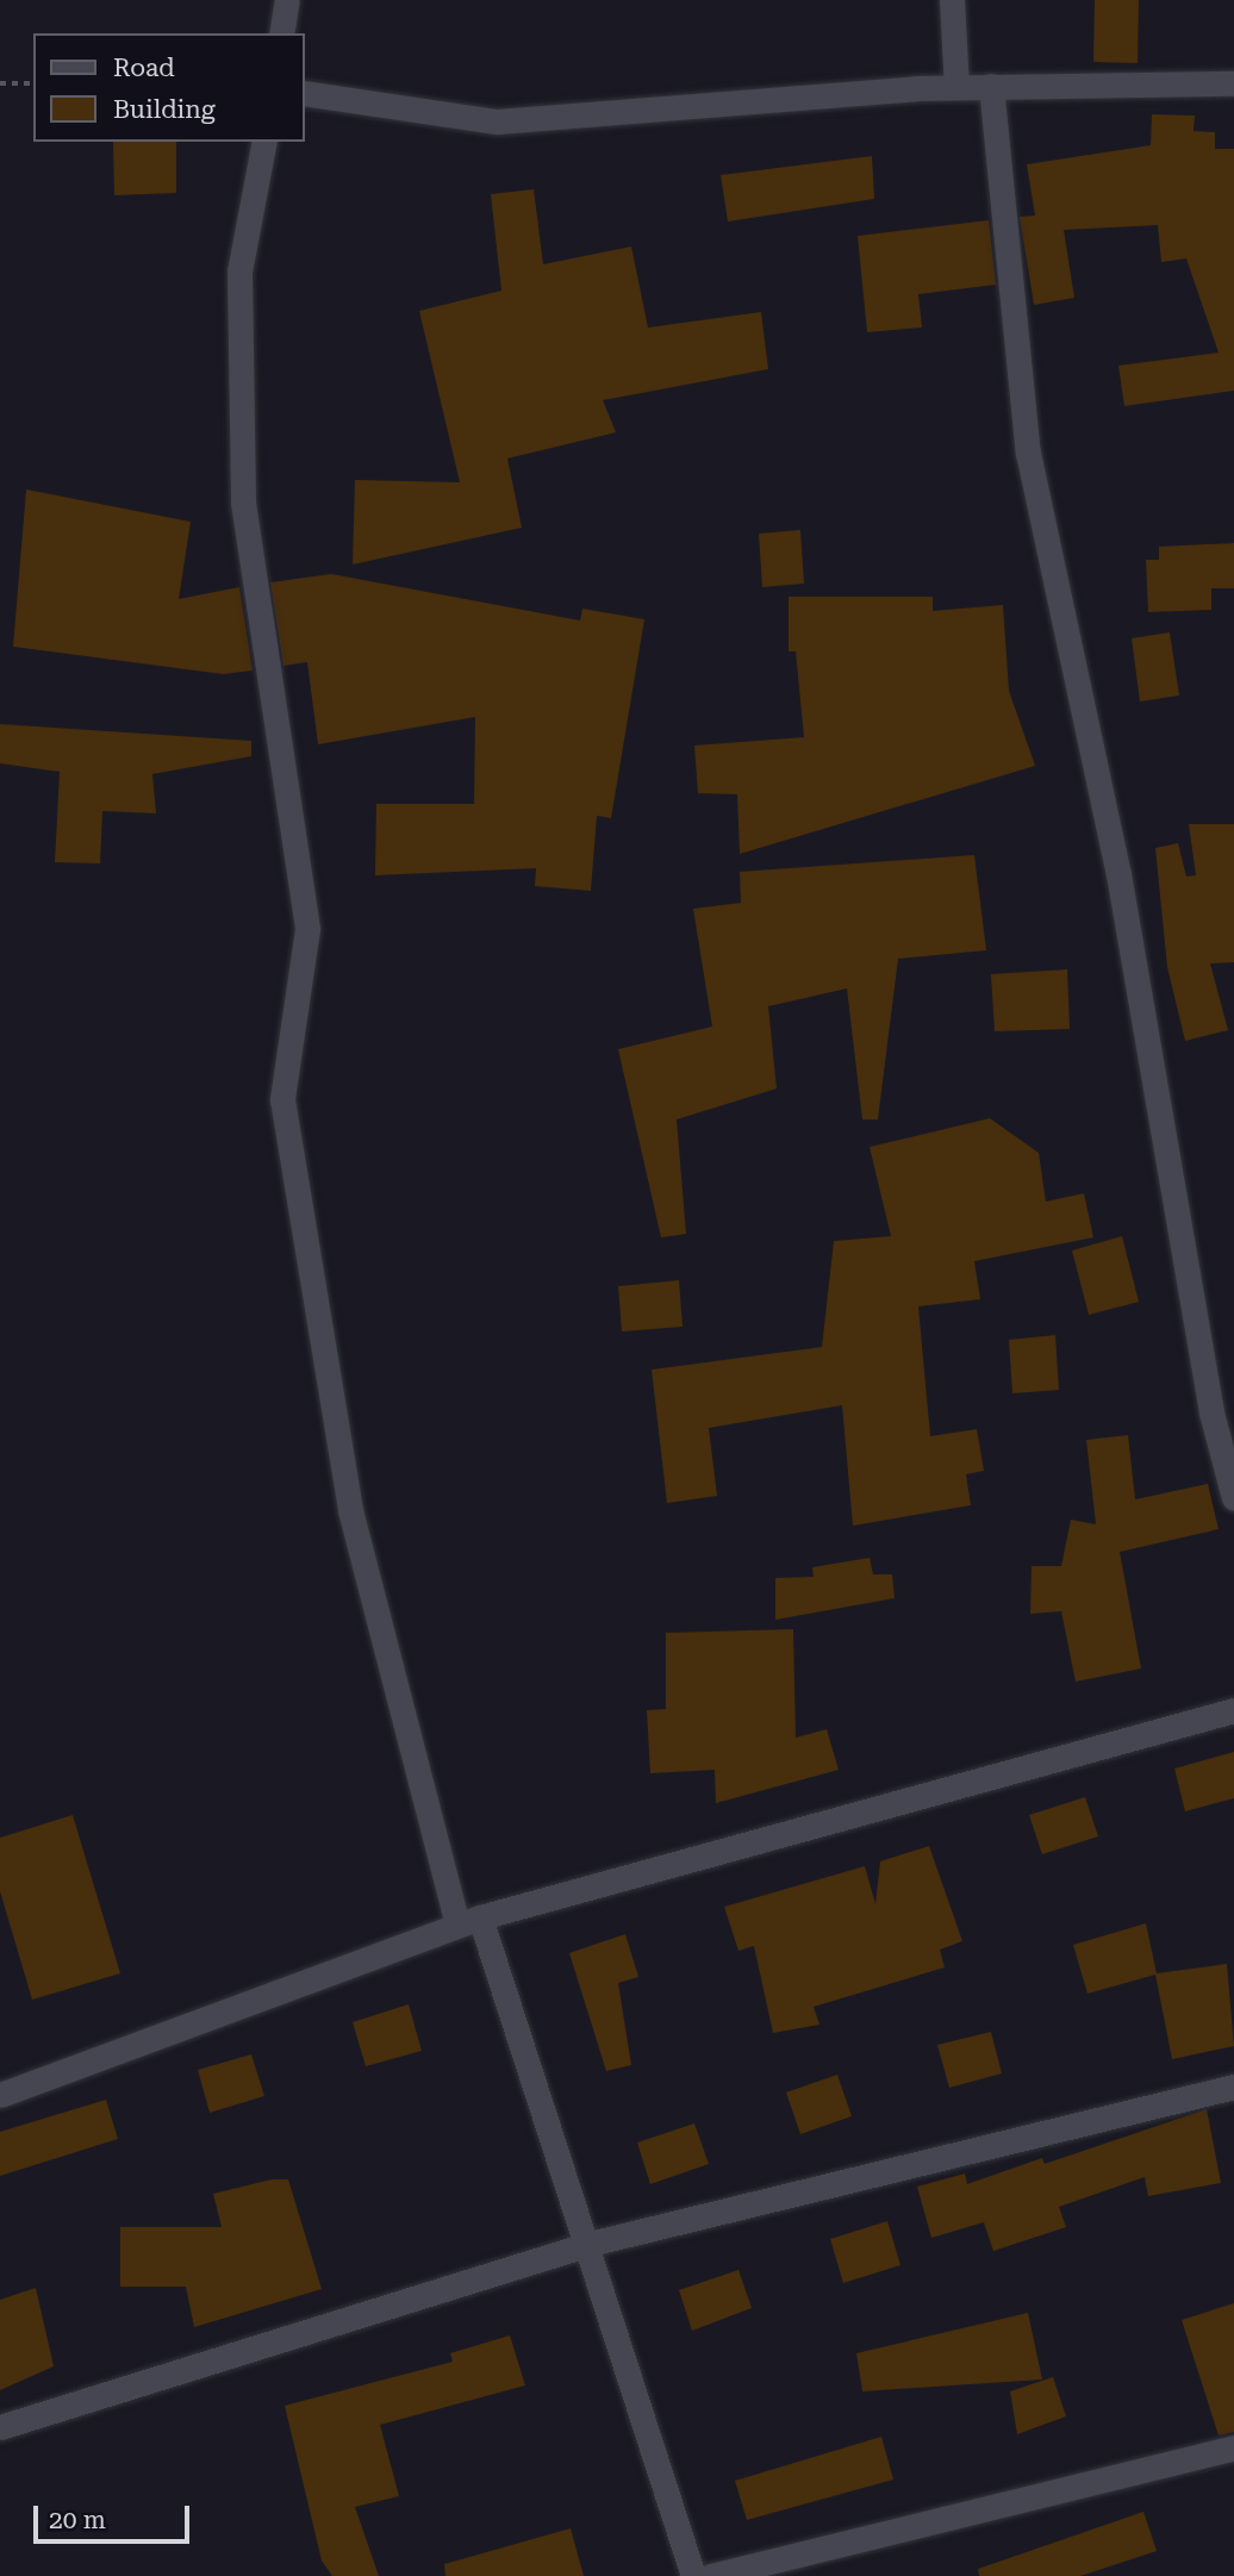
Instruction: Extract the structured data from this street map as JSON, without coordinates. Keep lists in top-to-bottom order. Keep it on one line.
{"legend":["Road","Building"],"scale_bar":"20 m"}
